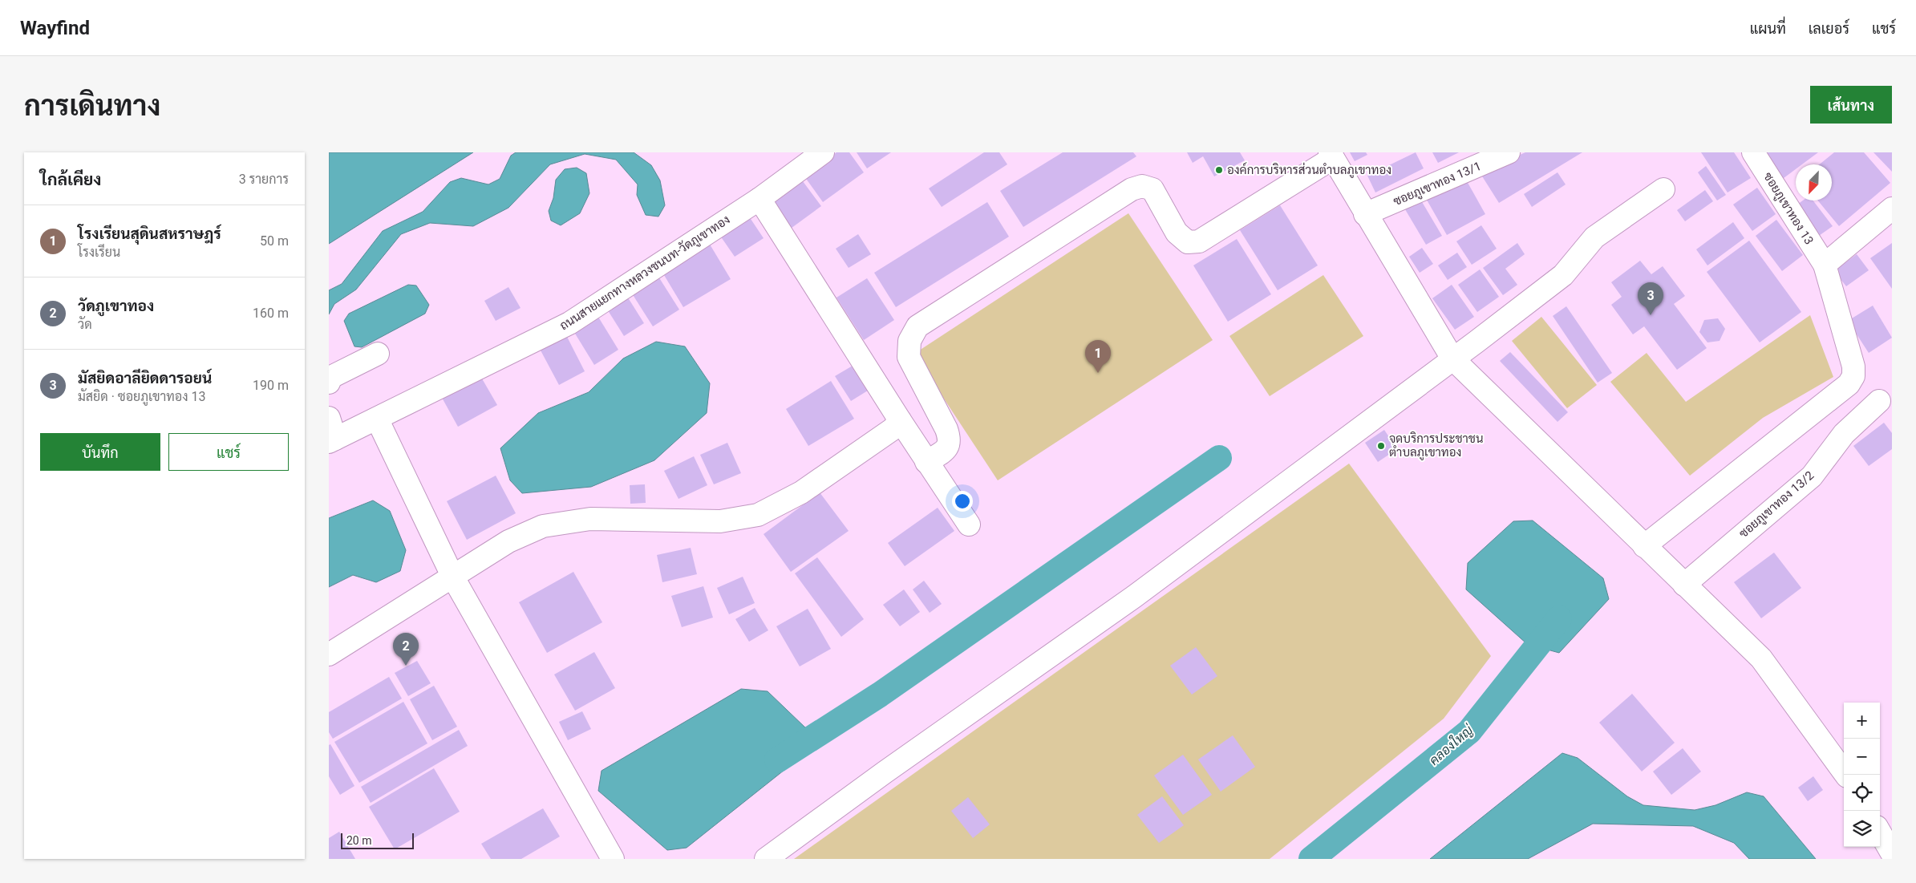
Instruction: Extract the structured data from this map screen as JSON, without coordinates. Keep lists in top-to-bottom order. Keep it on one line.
{"streets":{"street":["ซอยภูเขาทอง 13/1","ซอยภูเขาทอง 13","ถนนสายแยกทางหลวงชนบท-วัดภูเขาทอง","ซอยภูเขาทอง 13/2"]},"water":["คลองใหญ่"],"places":["องค์การบริหารส่วนตำบลภูเขาทอง","จุดบริการประชาชน ตำบลภูเขาทอง"],"scale_bar":"20 m","north":"bottom left","page":{"header":"Wayfind","nav":["แผนที่","เลเยอร์","แชร์"],"title":"การเดินทาง","buttons":["เส้นทาง",["บันทึก","แชร์"]],"heading":["ใกล้เคียง","3 รายการ"],"list":[{"mark":"1","name":"โรงเรียนสุดินสหราษฎร์","note":"โรงเรียน","value":"50 m"},{"mark":"2","name":"วัดภูเขาทอง","note":"วัด","value":"160 m"},{"mark":"3","name":"มัสยิดอาลียิดดารอยน์","note":"มัสยิด · ซอยภูเขาทอง 13","value":"190 m"}],"pins":["3","1","2"],"map_buttons":["+","−"],"scale":"20 m"}}
